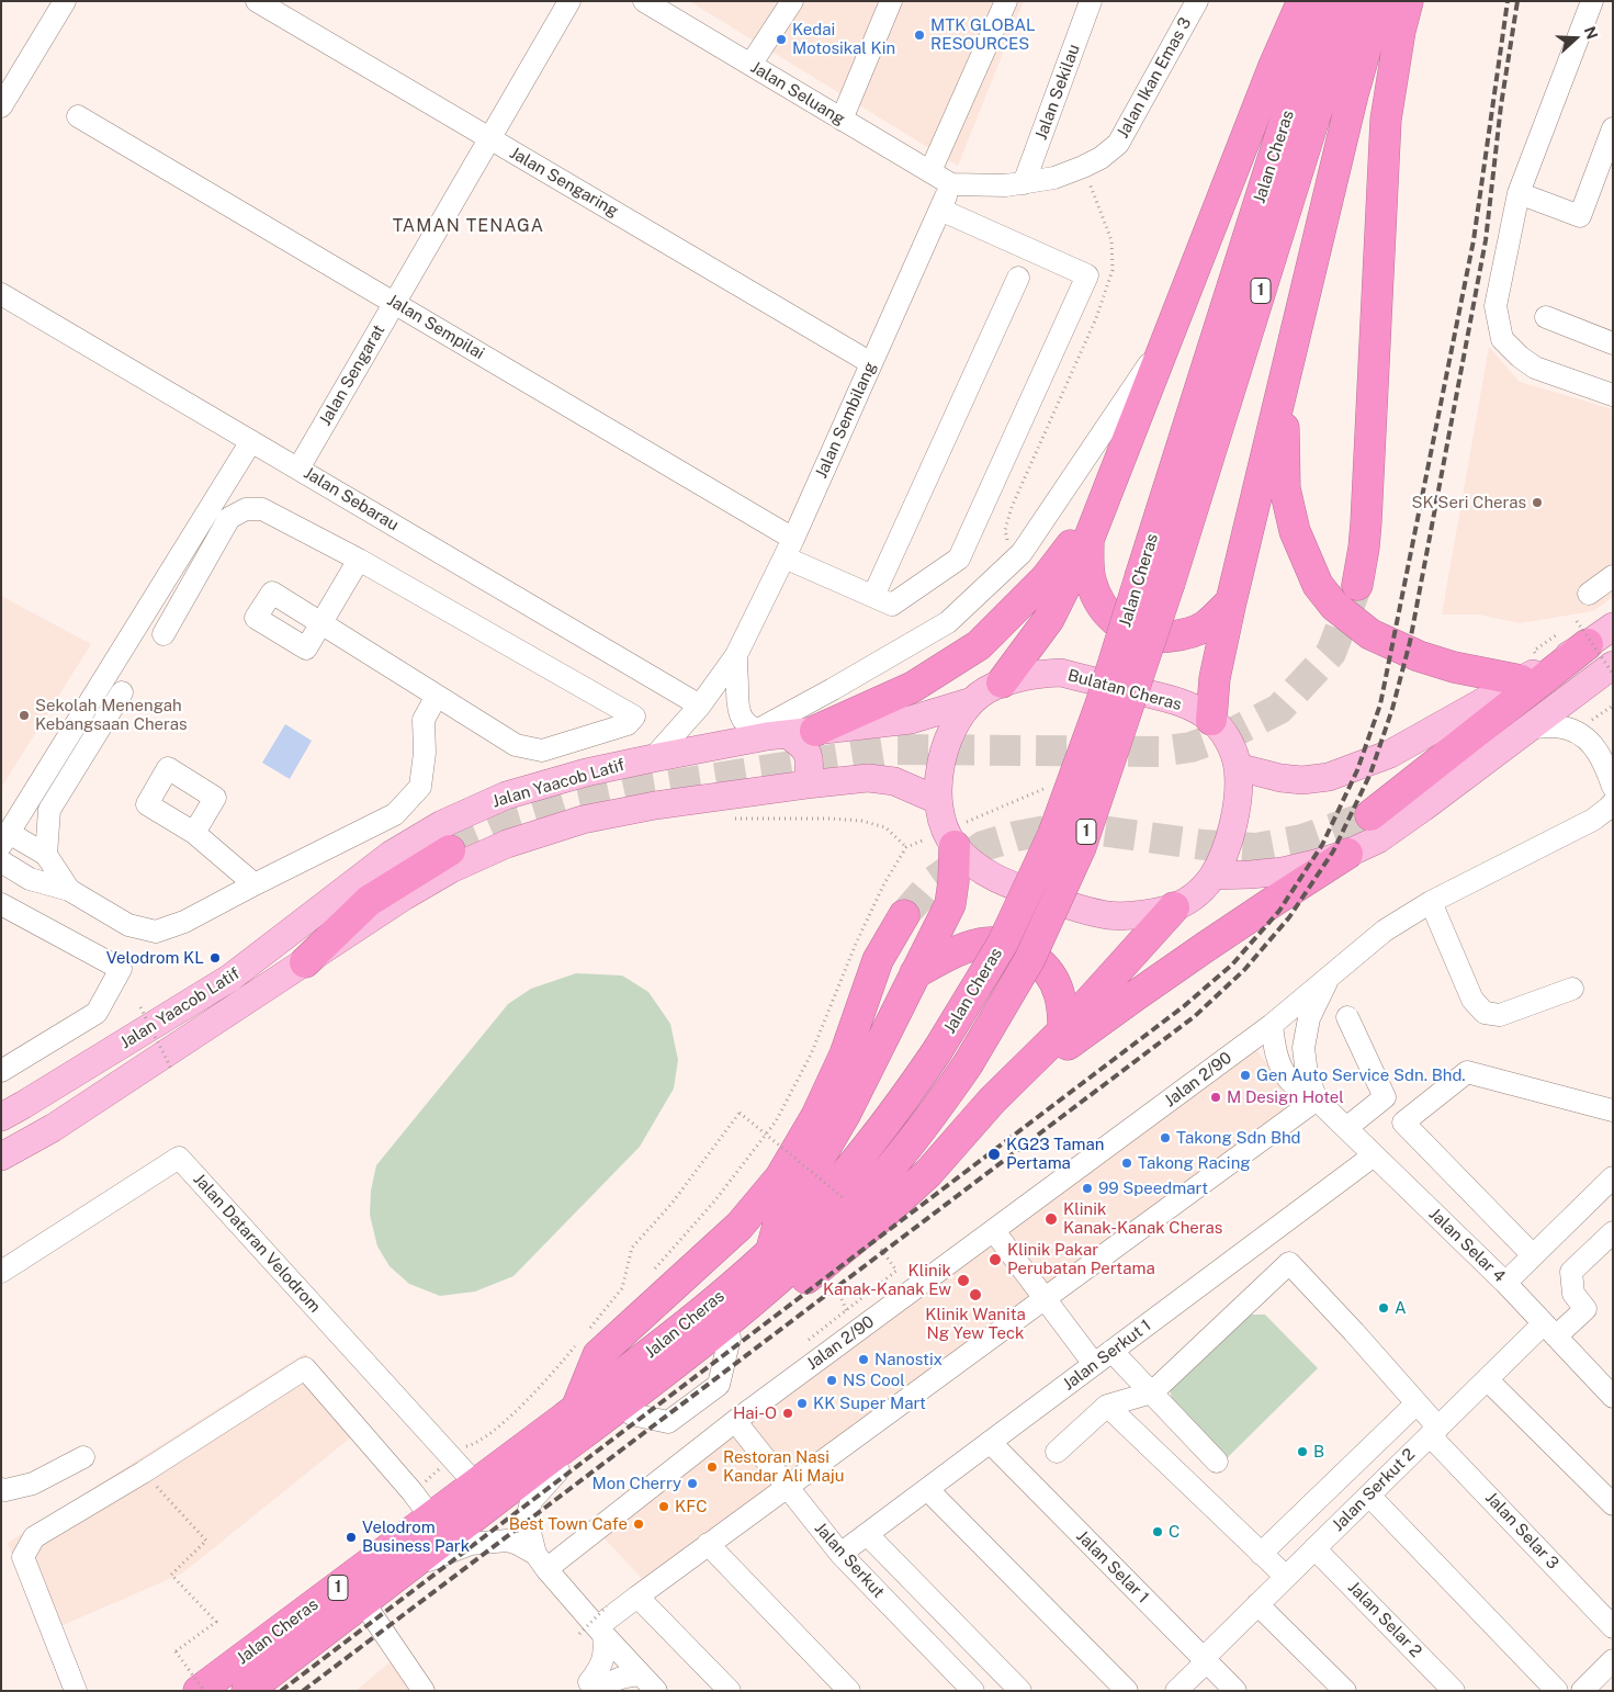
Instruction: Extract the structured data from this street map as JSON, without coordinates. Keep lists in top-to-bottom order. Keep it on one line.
{"streets":{"highway":["Jalan Cheras","1"],"main road":["Bulatan Cheras","Jalan Yaacob Latif"],"street":["Jalan Ikan Emas 3","Jalan Sekilau","Jalan Seluang","Jalan Sengaring","Jalan Sempilai","Jalan Sengarat","Jalan Sembilang","Jalan Sebarau","Jalan 2/90","Jalan Dataran Velodrom","Jalan Selar 4","Jalan Serkut 1","Jalan Serkut 2","Jalan Selar 3","Jalan Serkut","Jalan Selar 1","Jalan Selar 2"]},"crossings":[["Jalan Ikan Emas 3","Jalan Sekilau"],["Jalan Ikan Emas 3","Jalan Seluang"],["Jalan Ikan Emas 3","Jalan Sembilang"],["Jalan Seluang","Jalan Sembilang"],["Jalan Cheras","Jalan Dataran Velodrom"],["Jalan Sengaring","Jalan Sengarat"],["Jalan Sengaring","Jalan Sembilang"],["Jalan Sempilai","Jalan Sengarat"],["Jalan Sempilai","Jalan Sembilang"],["Jalan Sengarat","Jalan Sebarau"],["Jalan Sembilang","Jalan Sebarau"],["Jalan Sembilang","Jalan Yaacob Latif"],["Bulatan Cheras","Jalan Yaacob Latif"],["Jalan 2/90","Jalan Selar 4"],["Jalan 2/90","Jalan Serkut"],["Jalan Selar 4","Jalan Serkut 1"],["Jalan Selar 4","Jalan Serkut 2"],["Jalan Serkut 1","Jalan Serkut"],["Jalan Serkut 1","Jalan Selar 1"],["Jalan Serkut 2","Jalan Selar 3"],["Jalan Serkut 2","Jalan Selar 1"],["Jalan Serkut 2","Jalan Selar 2"]],"districts":["TAMAN TENAGA"],"places":["MTK GLOBAL RESOURCES","Kedai Motosikal Kin","SK Seri Cheras","Sekolah Menengah Kebangsaan Cheras","Velodrom KL","Gen Auto Service Sdn. Bhd.","M Design Hotel","Takong Sdn Bhd","KG23 Taman Pertama","Takong Racing","99 Speedmart","Klinik Kanak-Kanak Cheras","Klinik Pakar Perubatan Pertama","Klinik Kanak-Kanak Ew","Klinik Wanita Ng Yew Teck","A","Nanostix","NS Cool","KK Super Mart","Hai-O","B","Restoran Nasi Kandar Ali Maju","Mon Cherry","KFC","Best Town Cafe","C","Velodrom Business Park"],"north":"right"}
